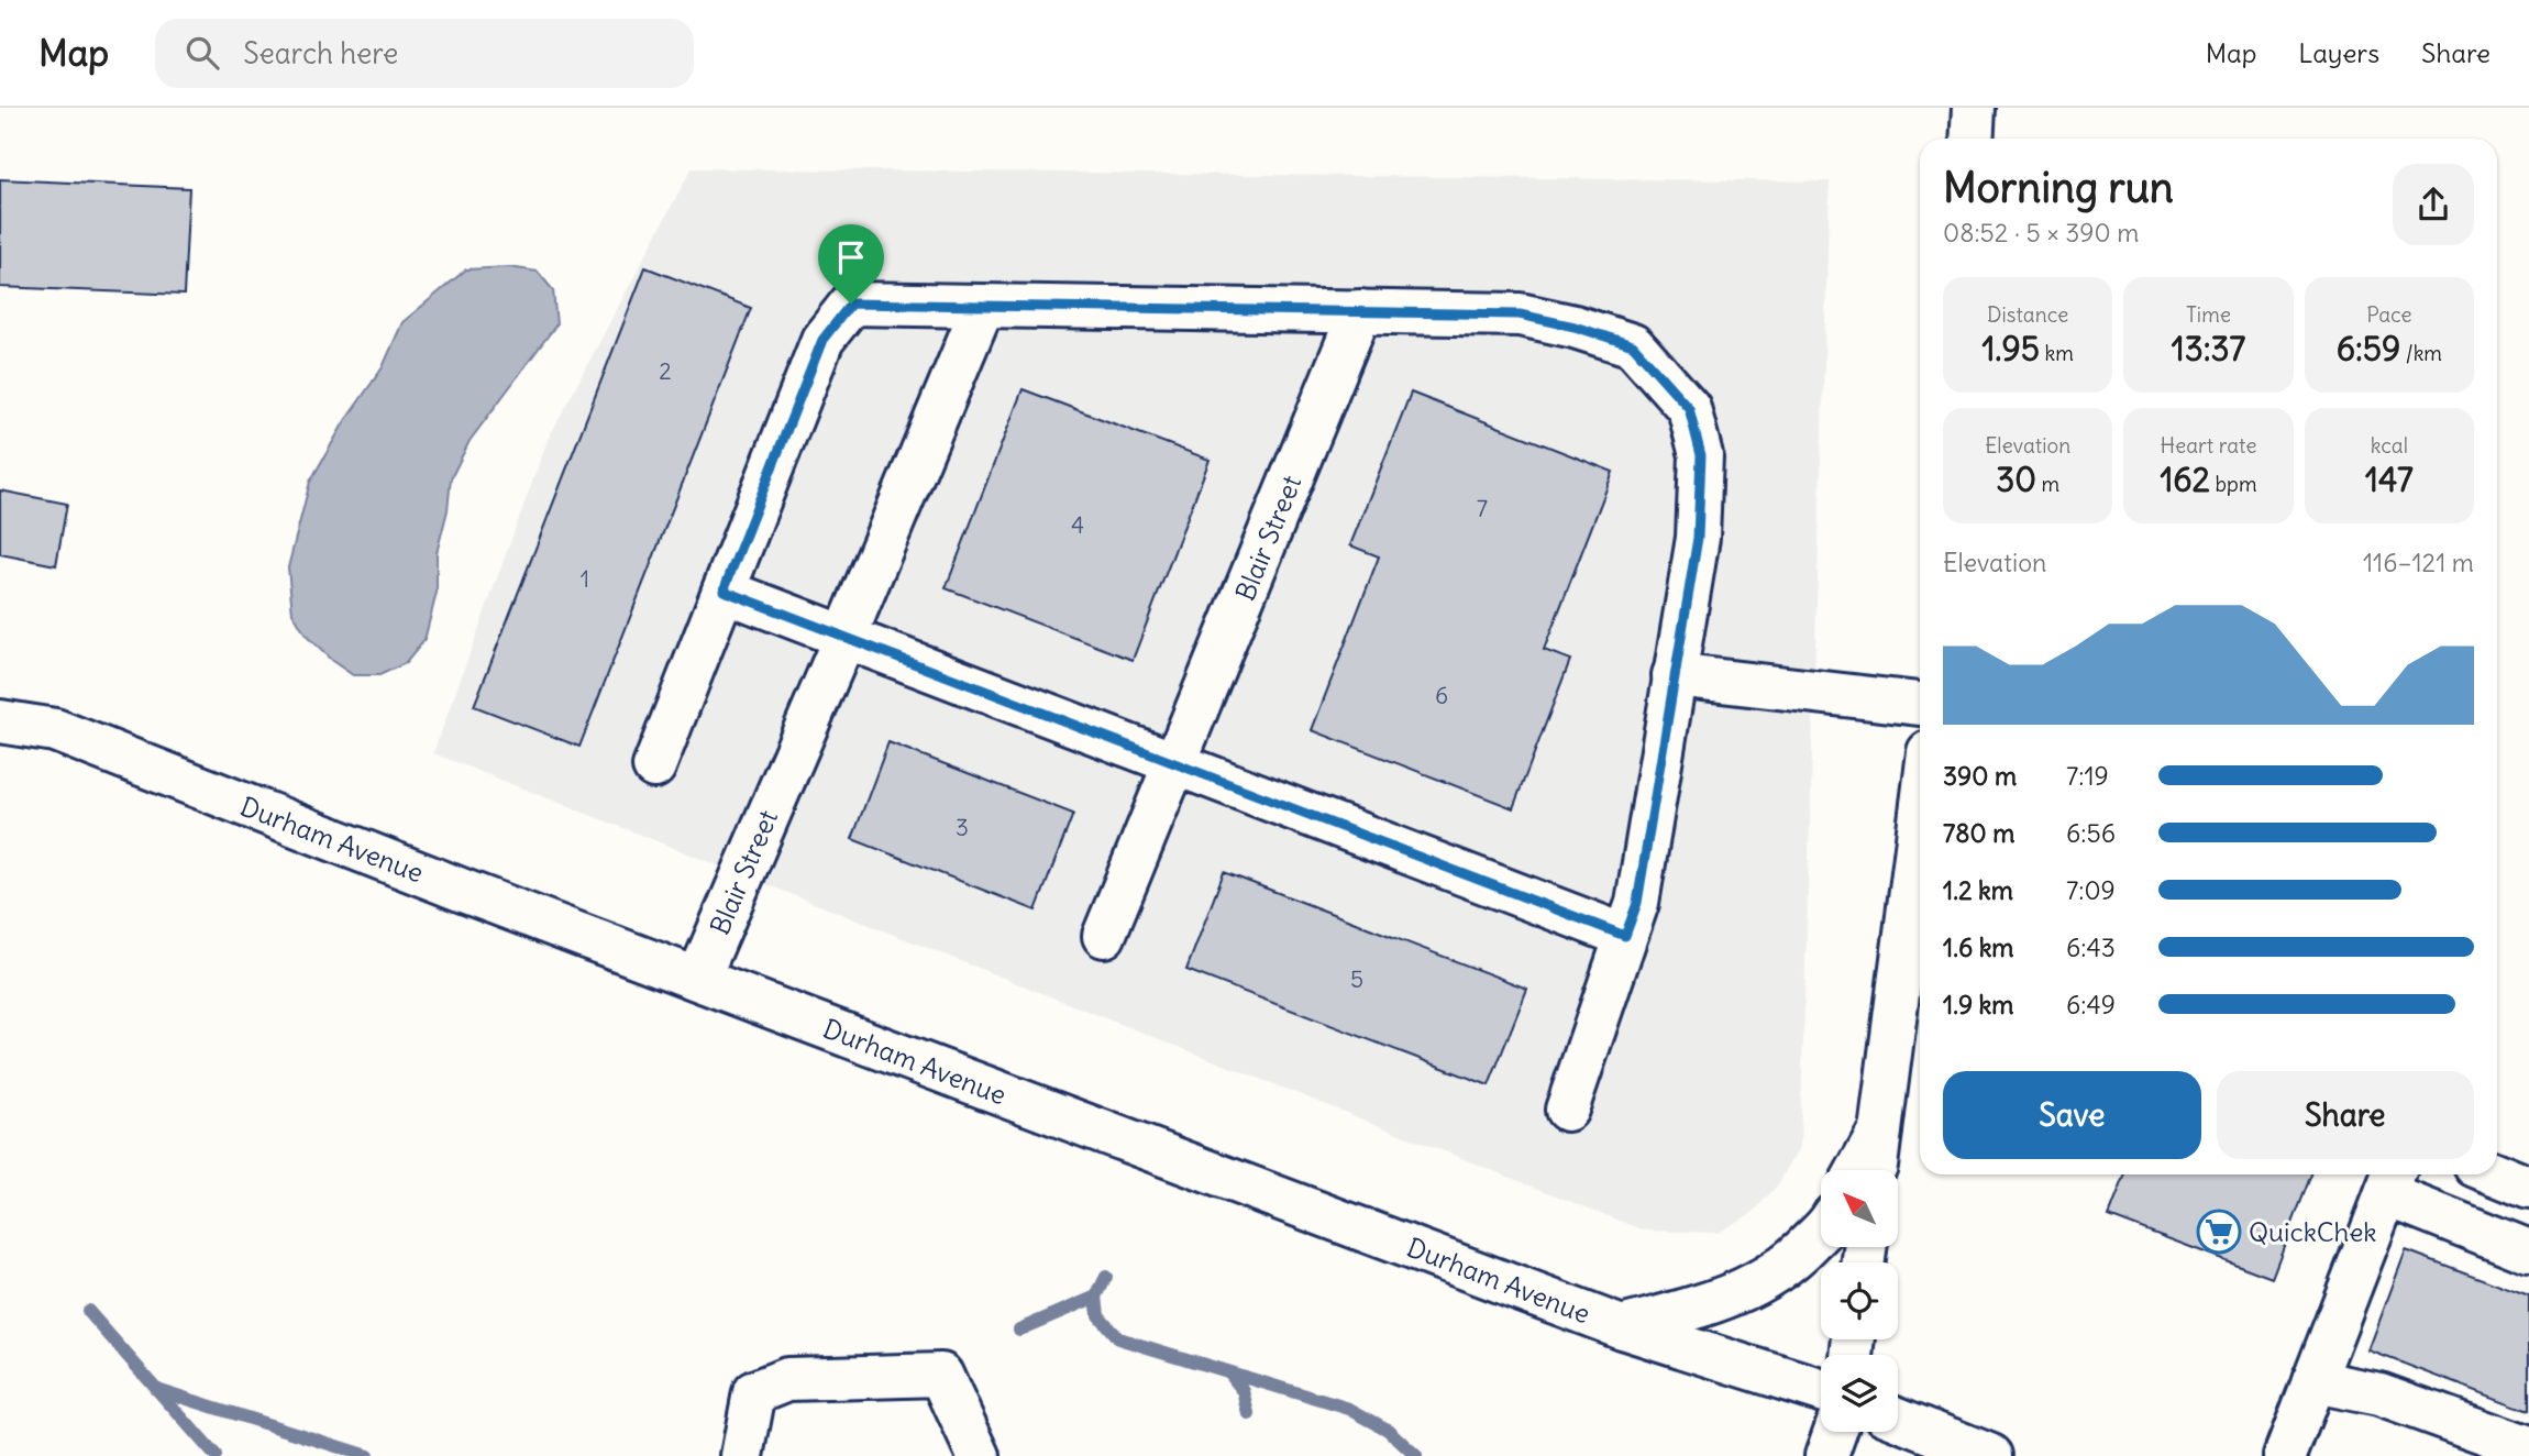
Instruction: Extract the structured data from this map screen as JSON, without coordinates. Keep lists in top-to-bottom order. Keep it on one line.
{"streets":{"street":["Blair Street","Durham Avenue"]},"crossings":[["Blair Street","Durham Avenue"]],"places":{"supermarket":["QuickChek"]},"house_numbers":["2","7","4","1","6","3","5"],"north":"top left","page":{"header":"Map","search":"Search here","nav":["Map","Layers","Share"],"heading":["Morning run","08:52 · 5 × 390 m"],"stats":[["Distance","1.95 km"],["Time","13:37"],["Pace","6:59 /km"],["Elevation","30 m"],["Heart rate","162 bpm"],["kcal","147"]],"chart":["Elevation","116–121 m"],"list":[{"name":"390 m","note":"7:19"},{"name":"780 m","note":"6:56"},{"name":"1.2 km","note":"7:09"},{"name":"1.6 km","note":"6:43"},{"name":"1.9 km","note":"6:49"}],"buttons":["Save","Share"]}}
